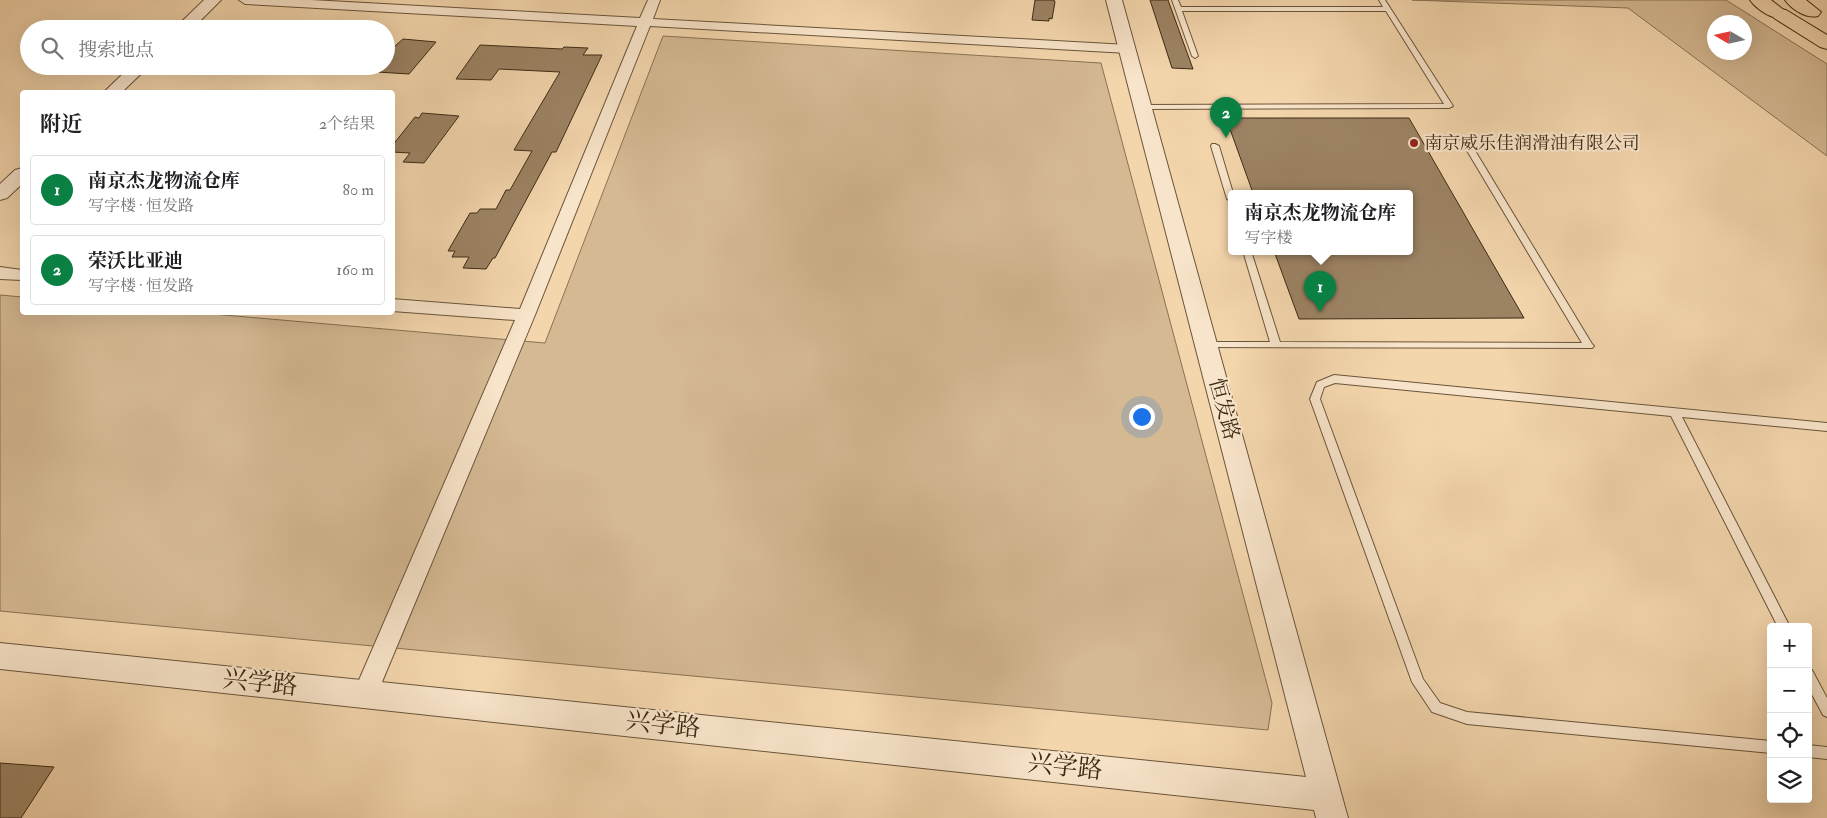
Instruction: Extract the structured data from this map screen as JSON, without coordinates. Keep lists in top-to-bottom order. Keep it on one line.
{"streets":{"street":["恒发路","兴学路"]},"crossings":[["恒发路","兴学路"]],"places":["南京威乐佳润滑油有限公司"],"north":"left","page":{"search":"搜索地点","heading":["附近","2个结果"],"pins":["2","1"],"list":[{"mark":"1","name":"南京杰龙物流仓库","note":"写字楼 · 恒发路","value":"80 m"},{"mark":"2","name":"荣沃比亚迪","note":"写字楼 · 恒发路","value":"160 m"}],"popup":["南京杰龙物流仓库","写字楼"],"map_buttons":["+","−"]}}
